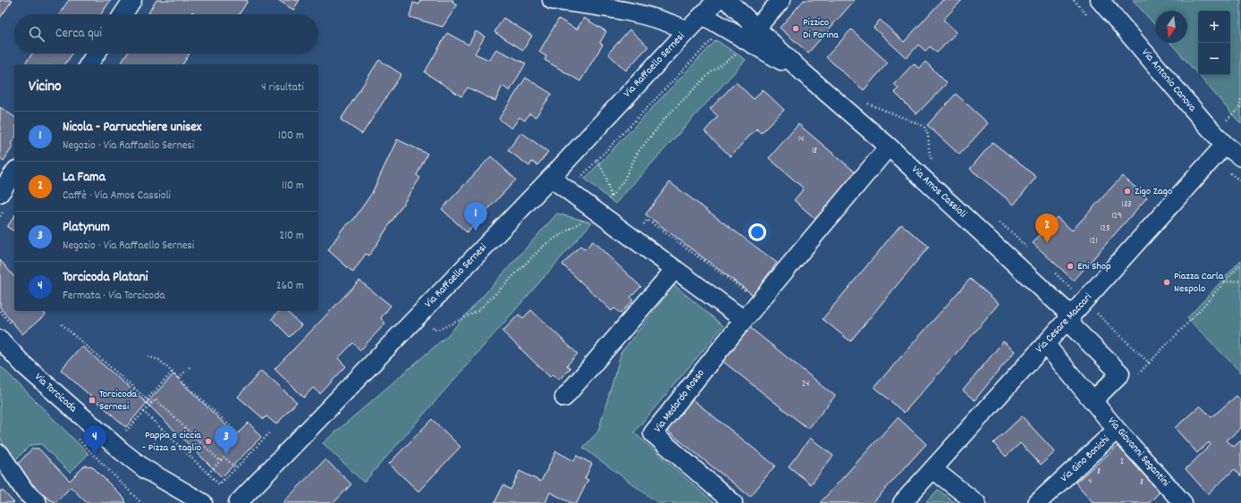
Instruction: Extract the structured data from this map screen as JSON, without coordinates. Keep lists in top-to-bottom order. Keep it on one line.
{"streets":{"street":["Via Raffaello Sernesi","Via Antonio Canova","Via Amos Cassioli","Via Cesare Maccari","Via Torcicoda","Via Medardo Rosso","Via Giovanni Segantini","Via Gino Bonichi"]},"crossings":[["Via Raffaello Sernesi","Via Amos Cassioli"],["Via Antonio Canova","Via Cesare Maccari"],["Via Amos Cassioli","Via Cesare Maccari"],["Via Amos Cassioli","Via Medardo Rosso"],["Via Cesare Maccari","Via Giovanni Segantini"],["Via Giovanni Segantini","Via Gino Bonichi"]],"places":{"other":["Pizzico Di Farina","Zigo Zago","Eni Shop","Piazza Carla Nespolo","Pappa e ciccia - Pizza a taglio"],"transit":["Torcicoda Sernesi"]},"house_numbers":["14","18","133","129","125","121","24","2","8","4","8"],"north":"bottom","page":{"map_buttons":["+","−"],"search":"Cerca qui","heading":["Vicino","4 risultati"],"list":[{"mark":"1","name":"Nicola - Parrucchiere unisex","note":"Negozio · Via Raffaello Sernesi","value":"100 m"},{"mark":"2","name":"La Fama","note":"Caffè · Via Amos Cassioli","value":"110 m"},{"mark":"3","name":"Platynum","note":"Negozio · Via Raffaello Sernesi","value":"210 m"},{"mark":"4","name":"Torcicoda Platani","note":"Fermata · Via Torcicoda","value":"260 m"}],"pins":["1","2","3","4"]}}
